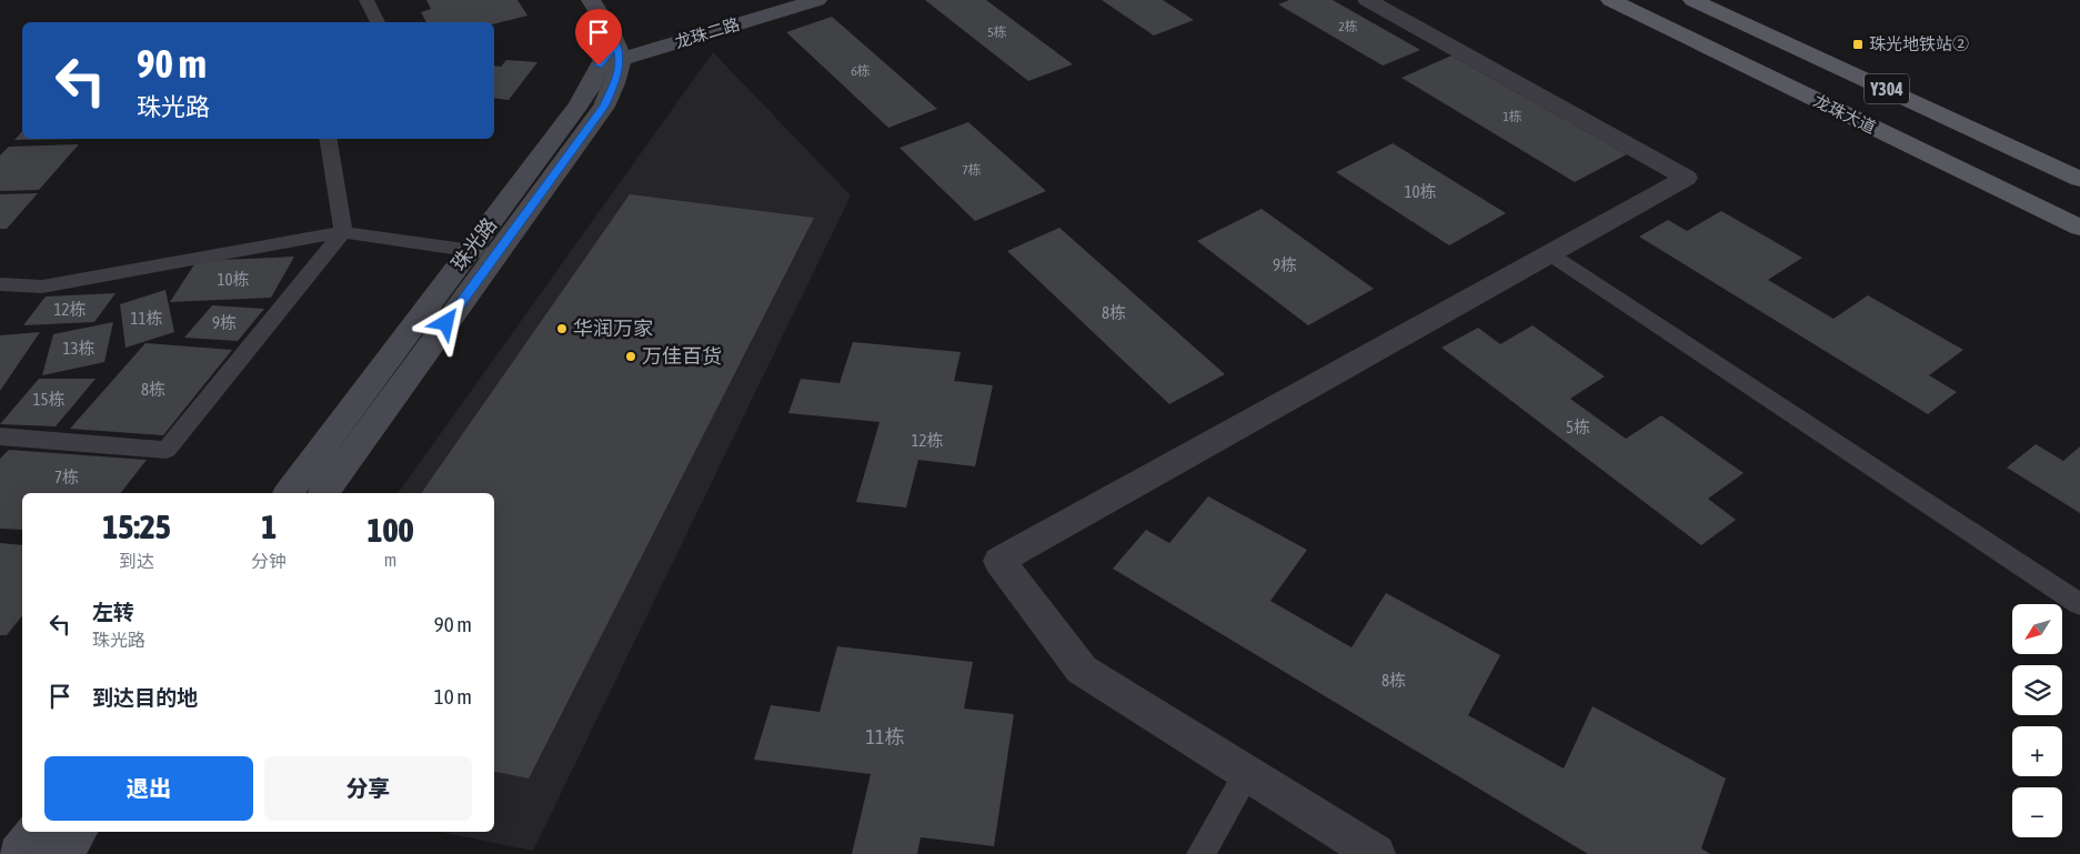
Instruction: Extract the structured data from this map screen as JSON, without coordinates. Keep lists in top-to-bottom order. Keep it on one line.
{"streets":{"main road":["龙珠二路","Y304","龙珠大道","珠光路"]},"crossings":[["龙珠二路","珠光路"]],"places":{"transit":["珠光地铁站②"],"other":["华润万家","万佳百货"]},"house_numbers":["2栋","5栋","6栋","1栋","7栋","10栋","9栋","10栋","12栋","8栋","11栋","9栋","13栋","8栋","15栋","5栋","12栋","7栋","8栋","11栋"],"north":"bottom left","page":{"turn":["90 m","珠光路"],"eta":["15:25","到达","1","分钟","100","m"],"list":[{"name":"左转","note":"珠光路","value":"90 m"},{"name":"到达目的地","value":"10 m"}],"map_buttons":["+","−"],"buttons":["退出","分享"]}}
